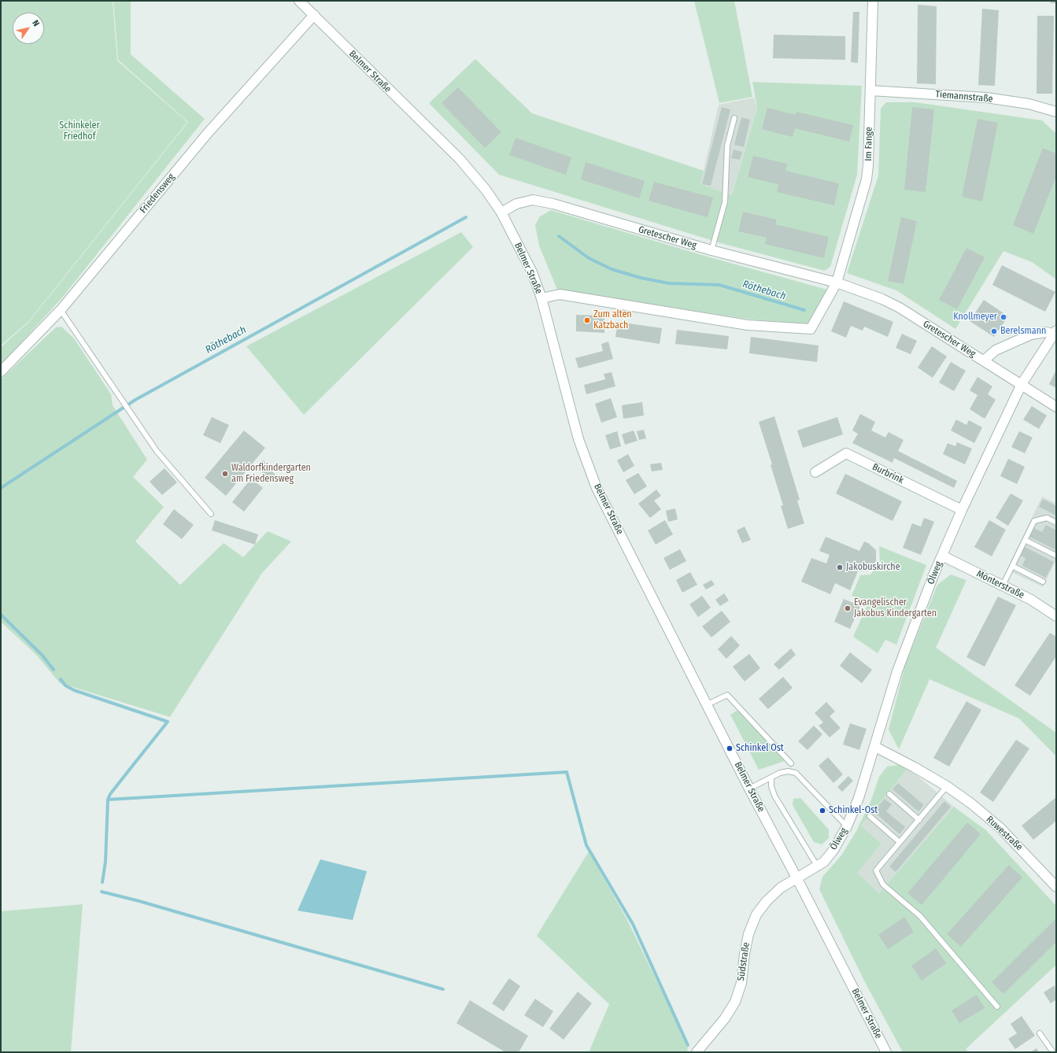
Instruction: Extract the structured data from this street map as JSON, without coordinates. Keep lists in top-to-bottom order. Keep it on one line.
{"streets":{"street":["Belmer Straße","Tiemannstraße","Im Fange","Friedensweg","Gretescher Weg","Burbrink","Ölweg","Mönterstraße","Ruwestraße","Südstraße"]},"crossings":[["Belmer Straße","Friedensweg"],["Belmer Straße","Gretescher Weg"],["Belmer Straße","Ölweg"],["Belmer Straße","Südstraße"],["Tiemannstraße","Im Fange"],["Im Fange","Gretescher Weg"],["Gretescher Weg","Ölweg"],["Burbrink","Ölweg"],["Ölweg","Mönterstraße"],["Ölweg","Ruwestraße"],["Ölweg","Südstraße"]],"water":["Röthebach"],"parks":["Schinkeler Friedhof"],"places":["Knollmeyer","Zum alten Katzbach","Berelsmann","Waldorfkindergarten am Friedensweg","Jakobuskirche","Evangelischer Jakobus Kindergarten","Schinkel Ost","Schinkel-Ost"],"north":"top right"}
